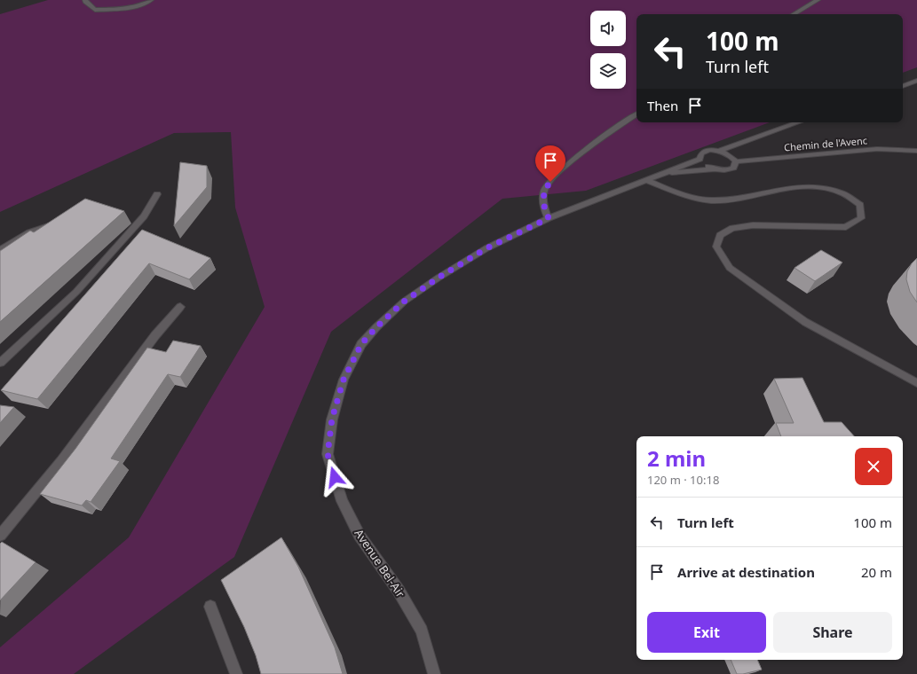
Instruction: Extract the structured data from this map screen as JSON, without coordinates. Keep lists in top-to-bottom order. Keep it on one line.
{"streets":{"street":["Chemin de l'Avenc","Avenue Bel-Air"]},"page":{"turn":["100 m","Turn left"],"then":"Then","heading":["2 min","120 m · 10:18"],"list":[{"name":"Turn left","value":"100 m"},{"name":"Arrive at destination","value":"20 m"}],"buttons":["Exit","Share"]}}
